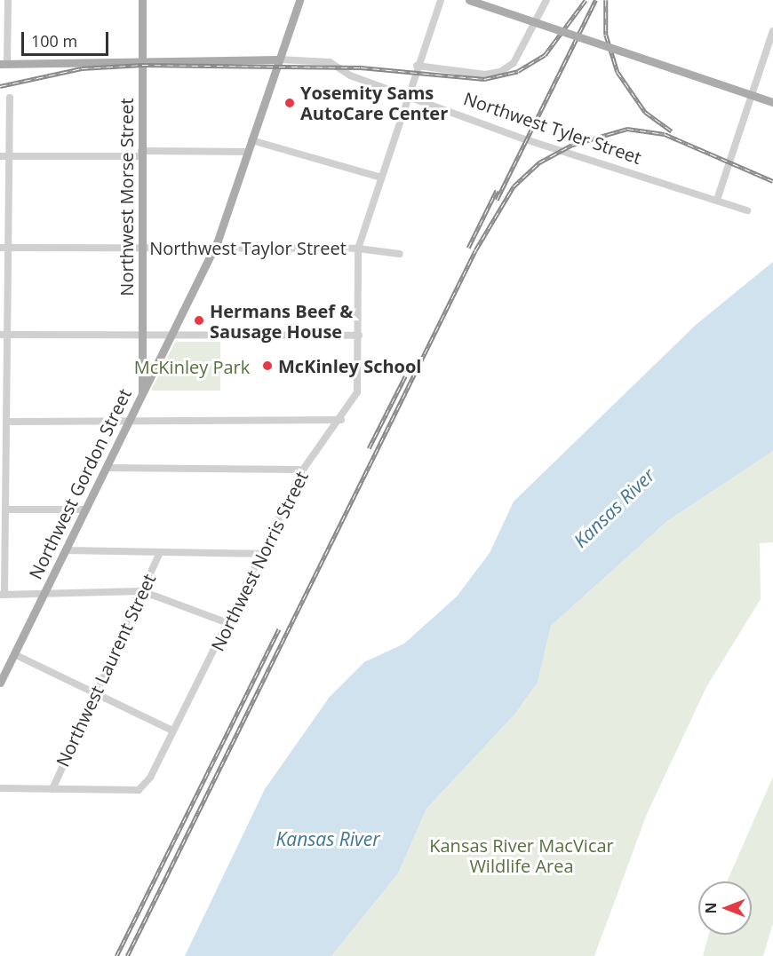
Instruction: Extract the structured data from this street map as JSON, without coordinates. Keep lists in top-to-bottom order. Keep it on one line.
{"streets":{"main road":["Northwest Tyler Street","Northwest Morse Street","Northwest Gordon Street"],"street":["Northwest Taylor Street","Northwest Norris Street","Northwest Laurent Street"]},"crossings":[["Northwest Tyler Street","Northwest Morse Street"],["Northwest Tyler Street","Northwest Gordon Street"],["Northwest Morse Street","Northwest Taylor Street"],["Northwest Morse Street","Northwest Gordon Street"],["Northwest Taylor Street","Northwest Gordon Street"],["Northwest Norris Street","Northwest Laurent Street"]],"water":["Kansas River"],"parks":["McKinley Park","Kansas River MacVicar Wildlife Area"],"places":["Yosemity Sams AutoCare Center","Hermans Beef & Sausage House","McKinley School"],"scale_bar":"100 m","north":"left"}
